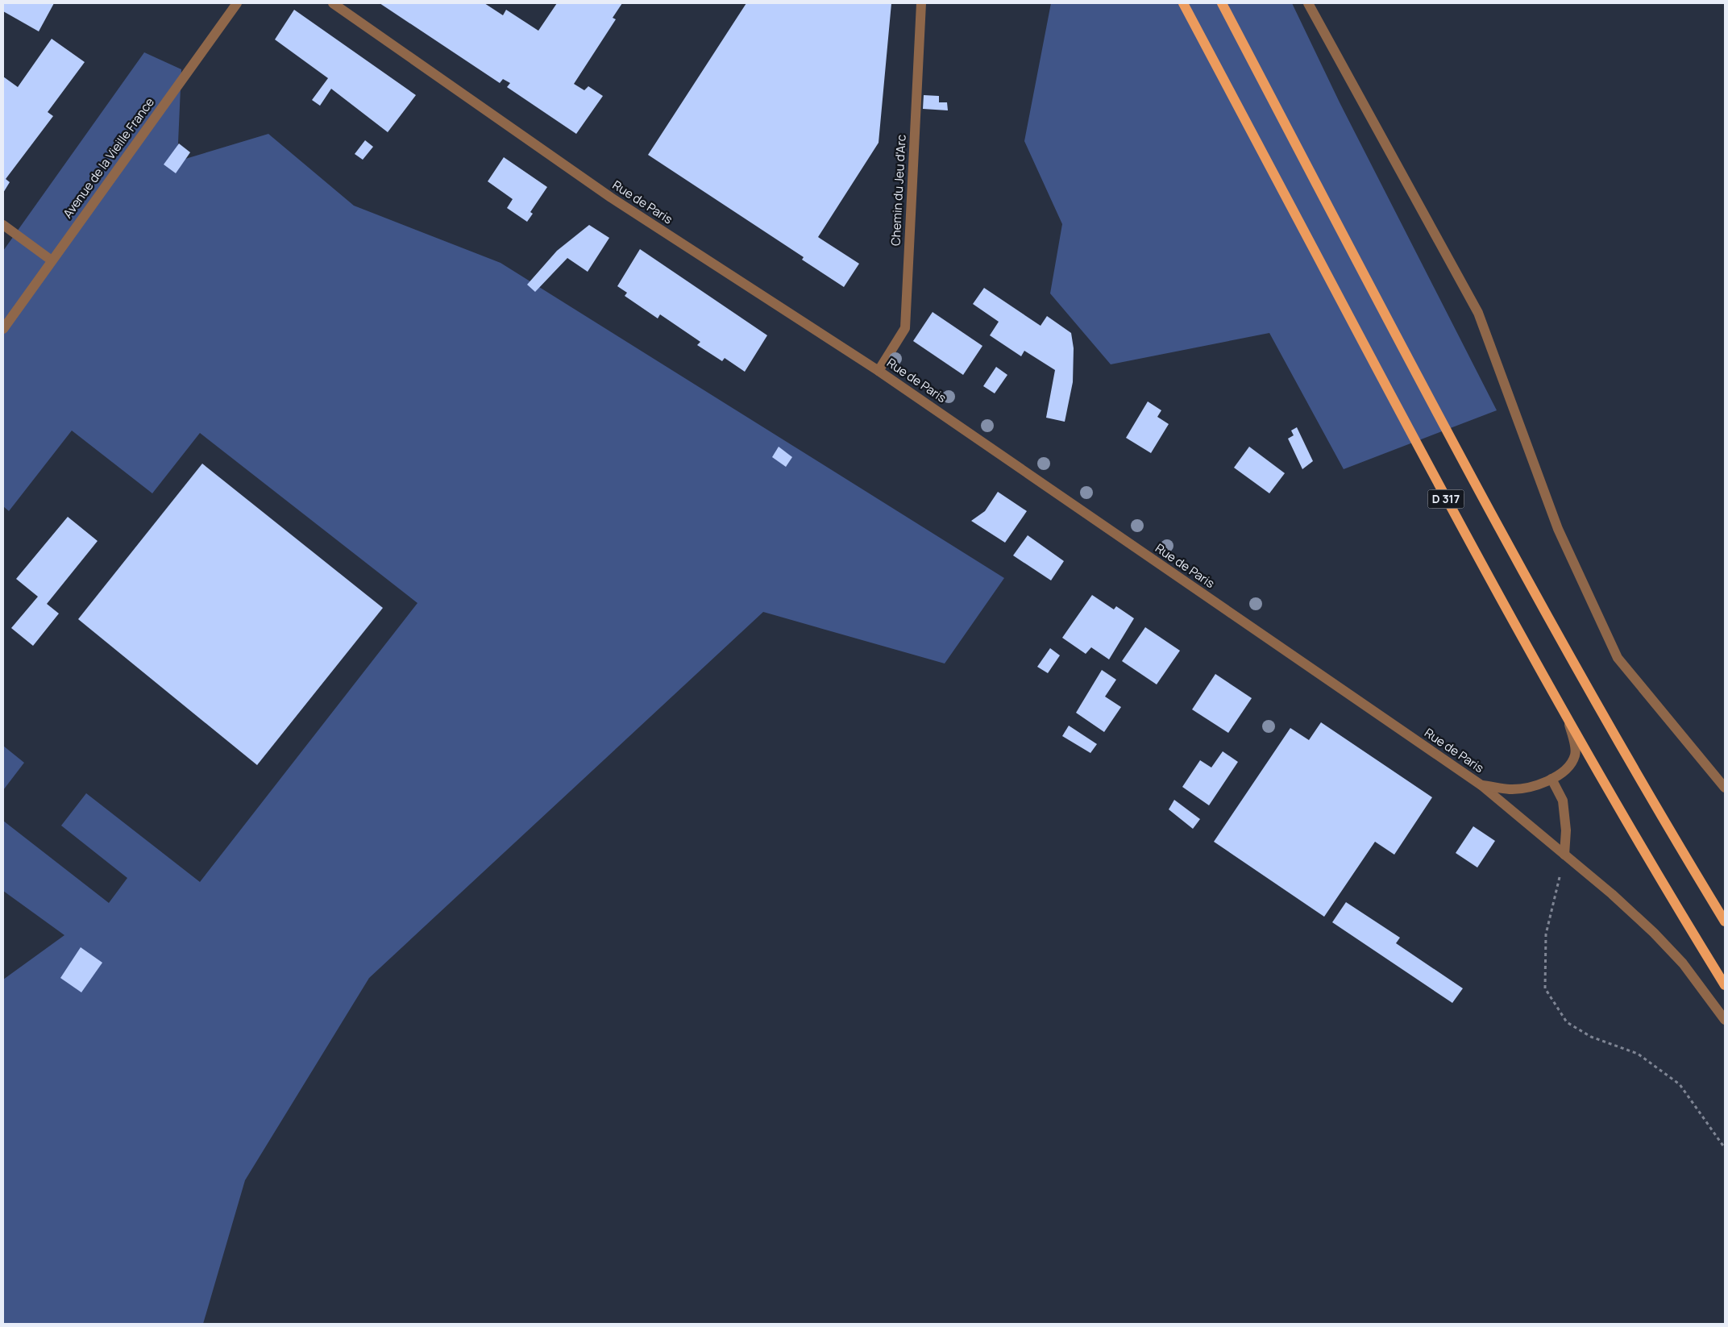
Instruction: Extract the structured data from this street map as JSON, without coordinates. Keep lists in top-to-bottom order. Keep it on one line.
{"streets":{"main road":["D 317"],"street":["Avenue de la Vieille France","Chemin du Jeu d'Arc","Rue de Paris"]},"crossings":[["Chemin du Jeu d'Arc","Rue de Paris"],["Rue de Paris","D 317"]]}
